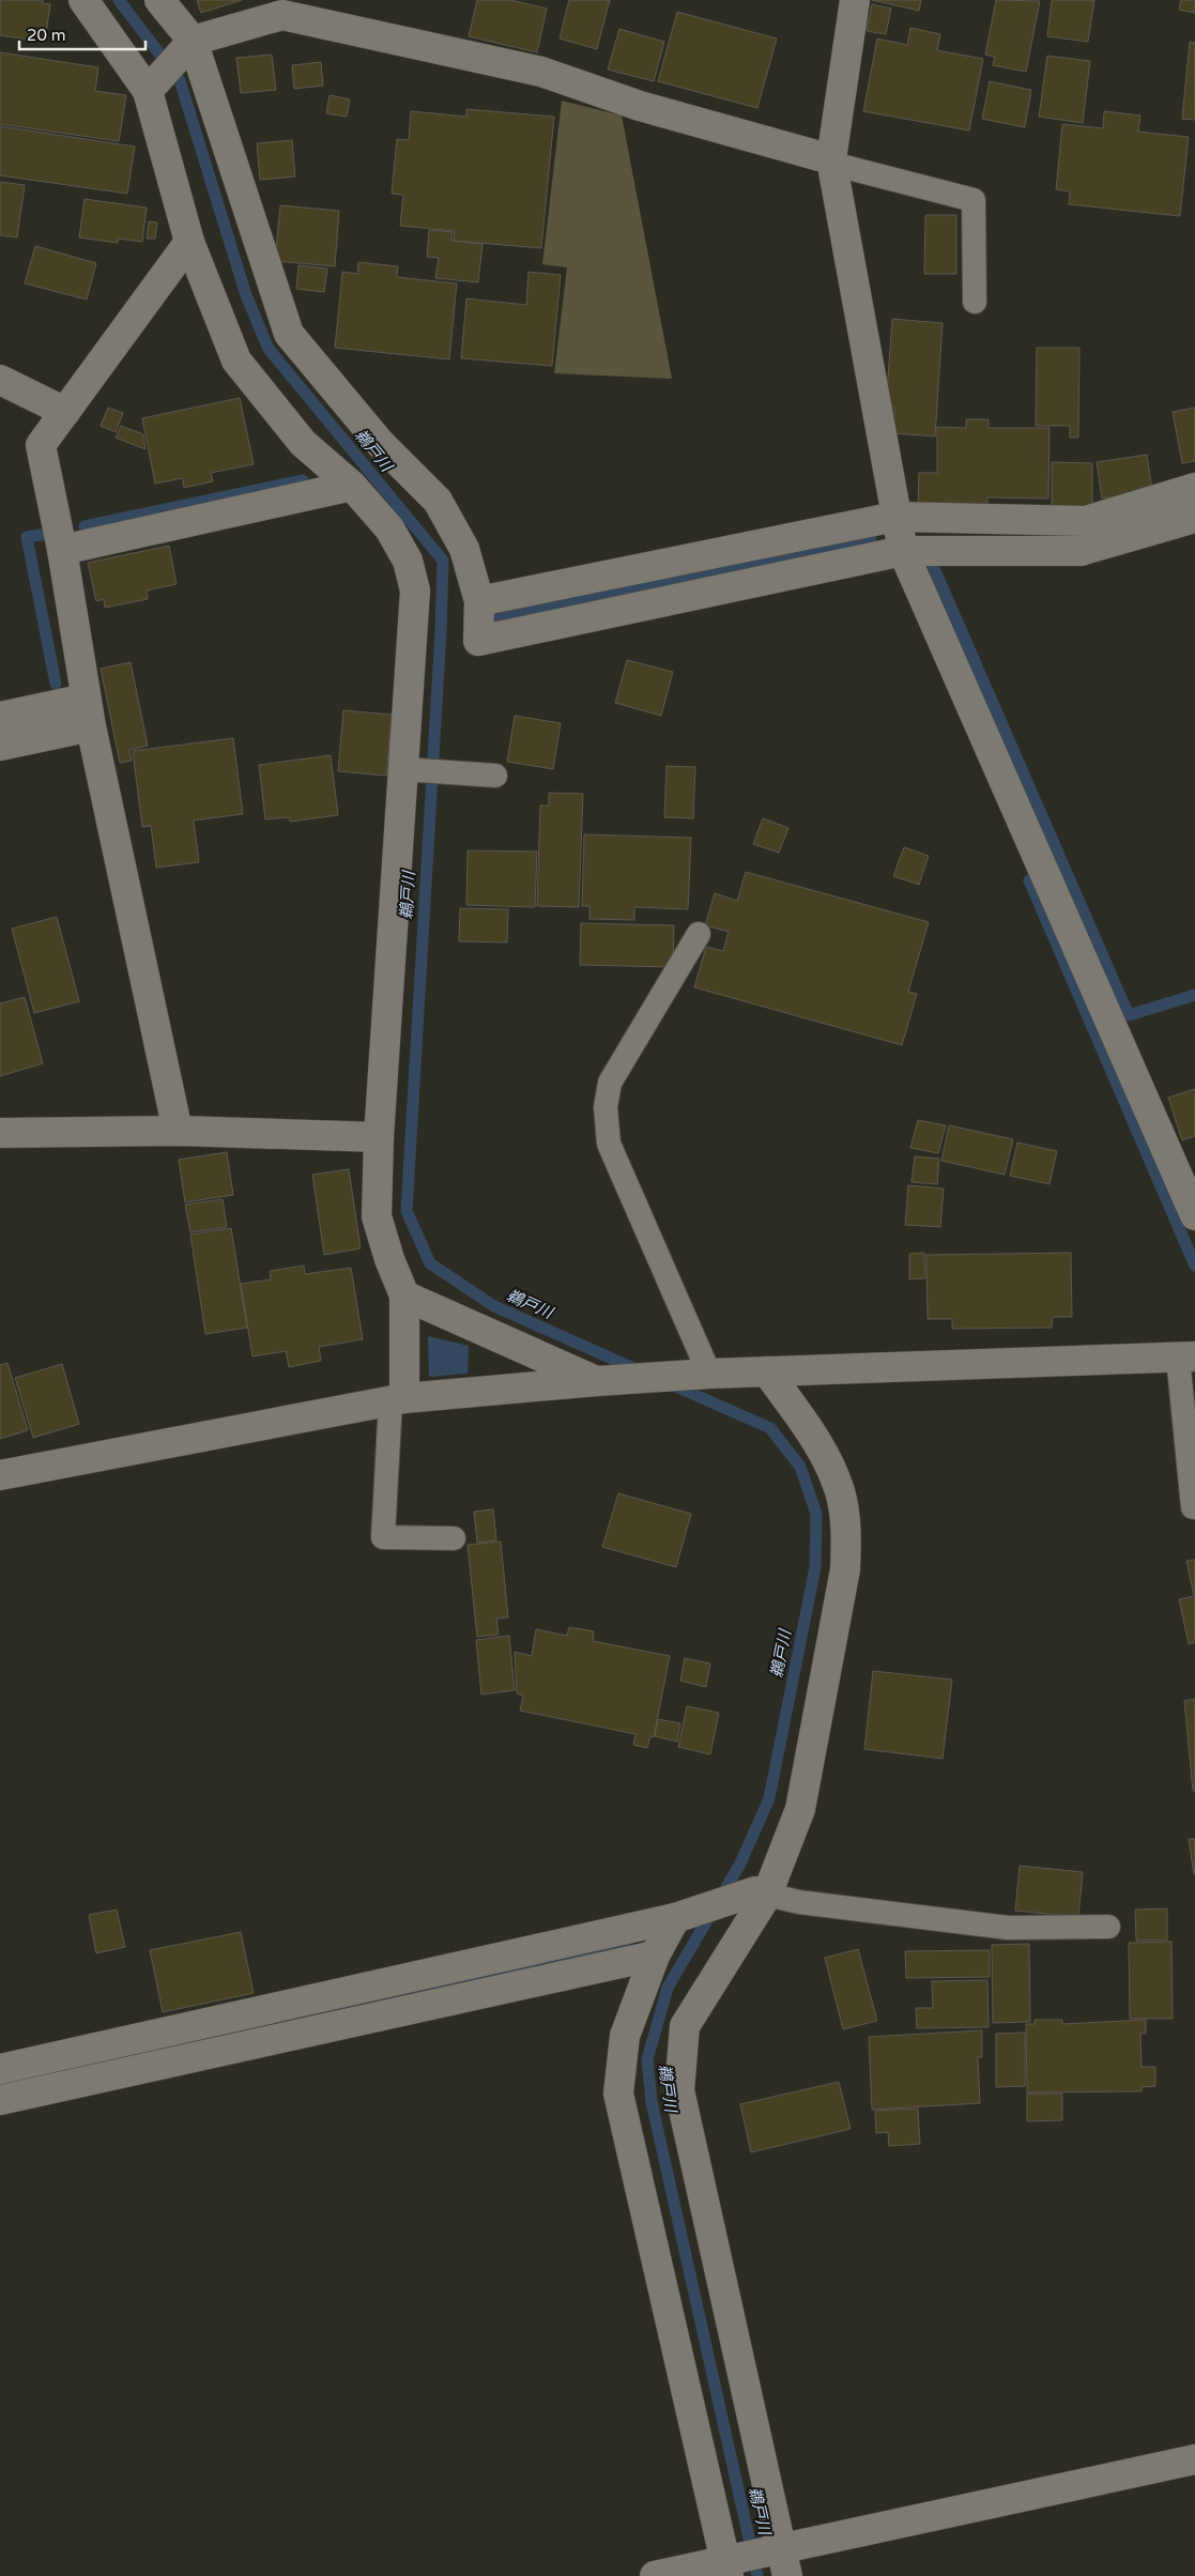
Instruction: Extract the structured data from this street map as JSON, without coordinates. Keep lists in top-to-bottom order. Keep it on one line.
{"water":["鵜戸川"],"scale_bar":"20 m"}
